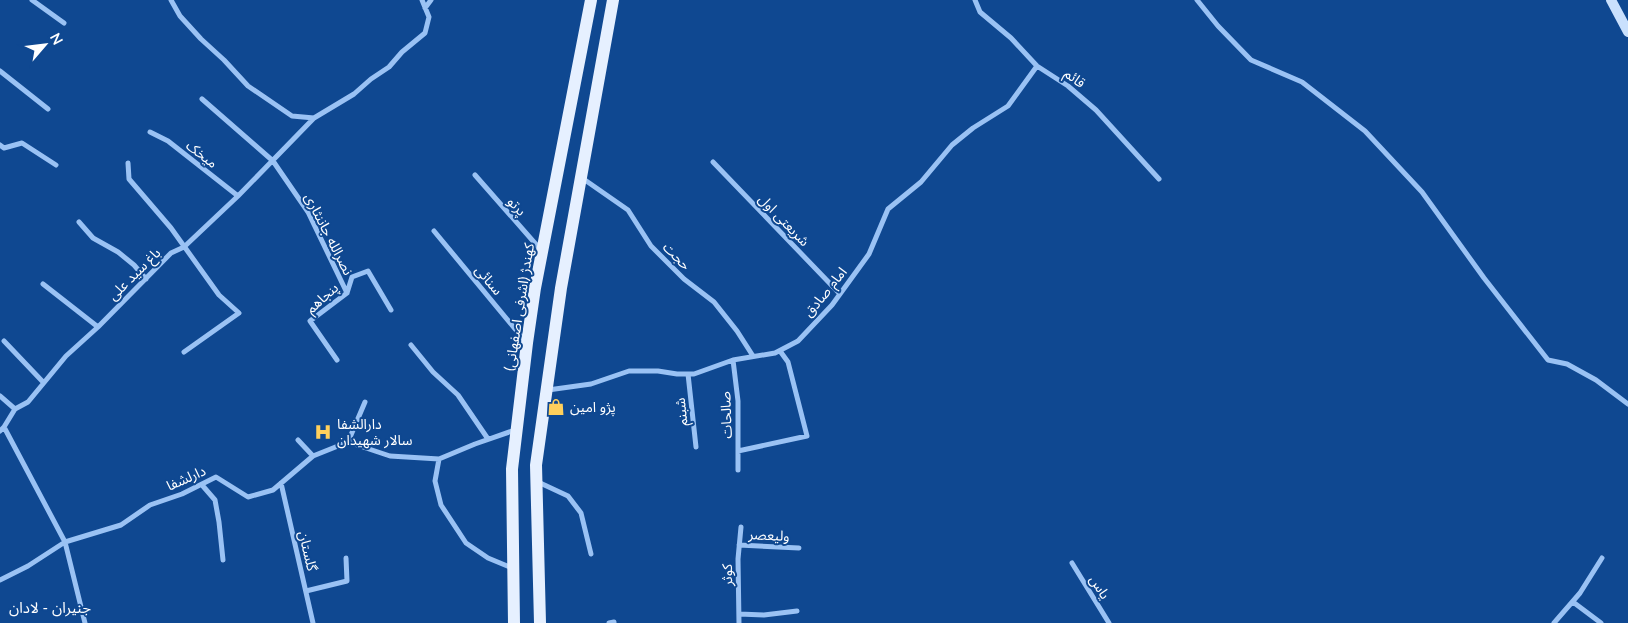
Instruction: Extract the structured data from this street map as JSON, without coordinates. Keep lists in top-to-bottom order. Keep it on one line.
{"streets":{"main road":["کهندژ (اشرفی اصفهانی)"],"street":["قائم","میخک","پرتو","شریعتی اول","نصرالله جاننثاری","حجت","باغ سید علی","سنائی","امام صادق","پنجاهم","شبنم","صالحات","دارلشفا","ولیعصر","گلستان","کوثر","یاس"]},"crossings":[["قائم","امام صادق"],["میخک","باغ سید علی"],["پرتو","کهندژ (اشرفی اصفهانی)"],["شریعتی اول","امام صادق"],["نصرالله جاننثاری","باغ سید علی"],["نصرالله جاننثاری","پنجاهم"],["حجت","امام صادق"],["سنائی","کهندژ (اشرفی اصفهانی)"],["امام صادق","شبنم"],["امام صادق","صالحات"],["دارلشفا","گلستان"],["ولیعصر","کوثر"]],"districts":["جنیران - لادان"],"places":{"shop":["پژو امین"],"hospital":["دارالشفا سالار شهیدان"]},"north":"top right"}
